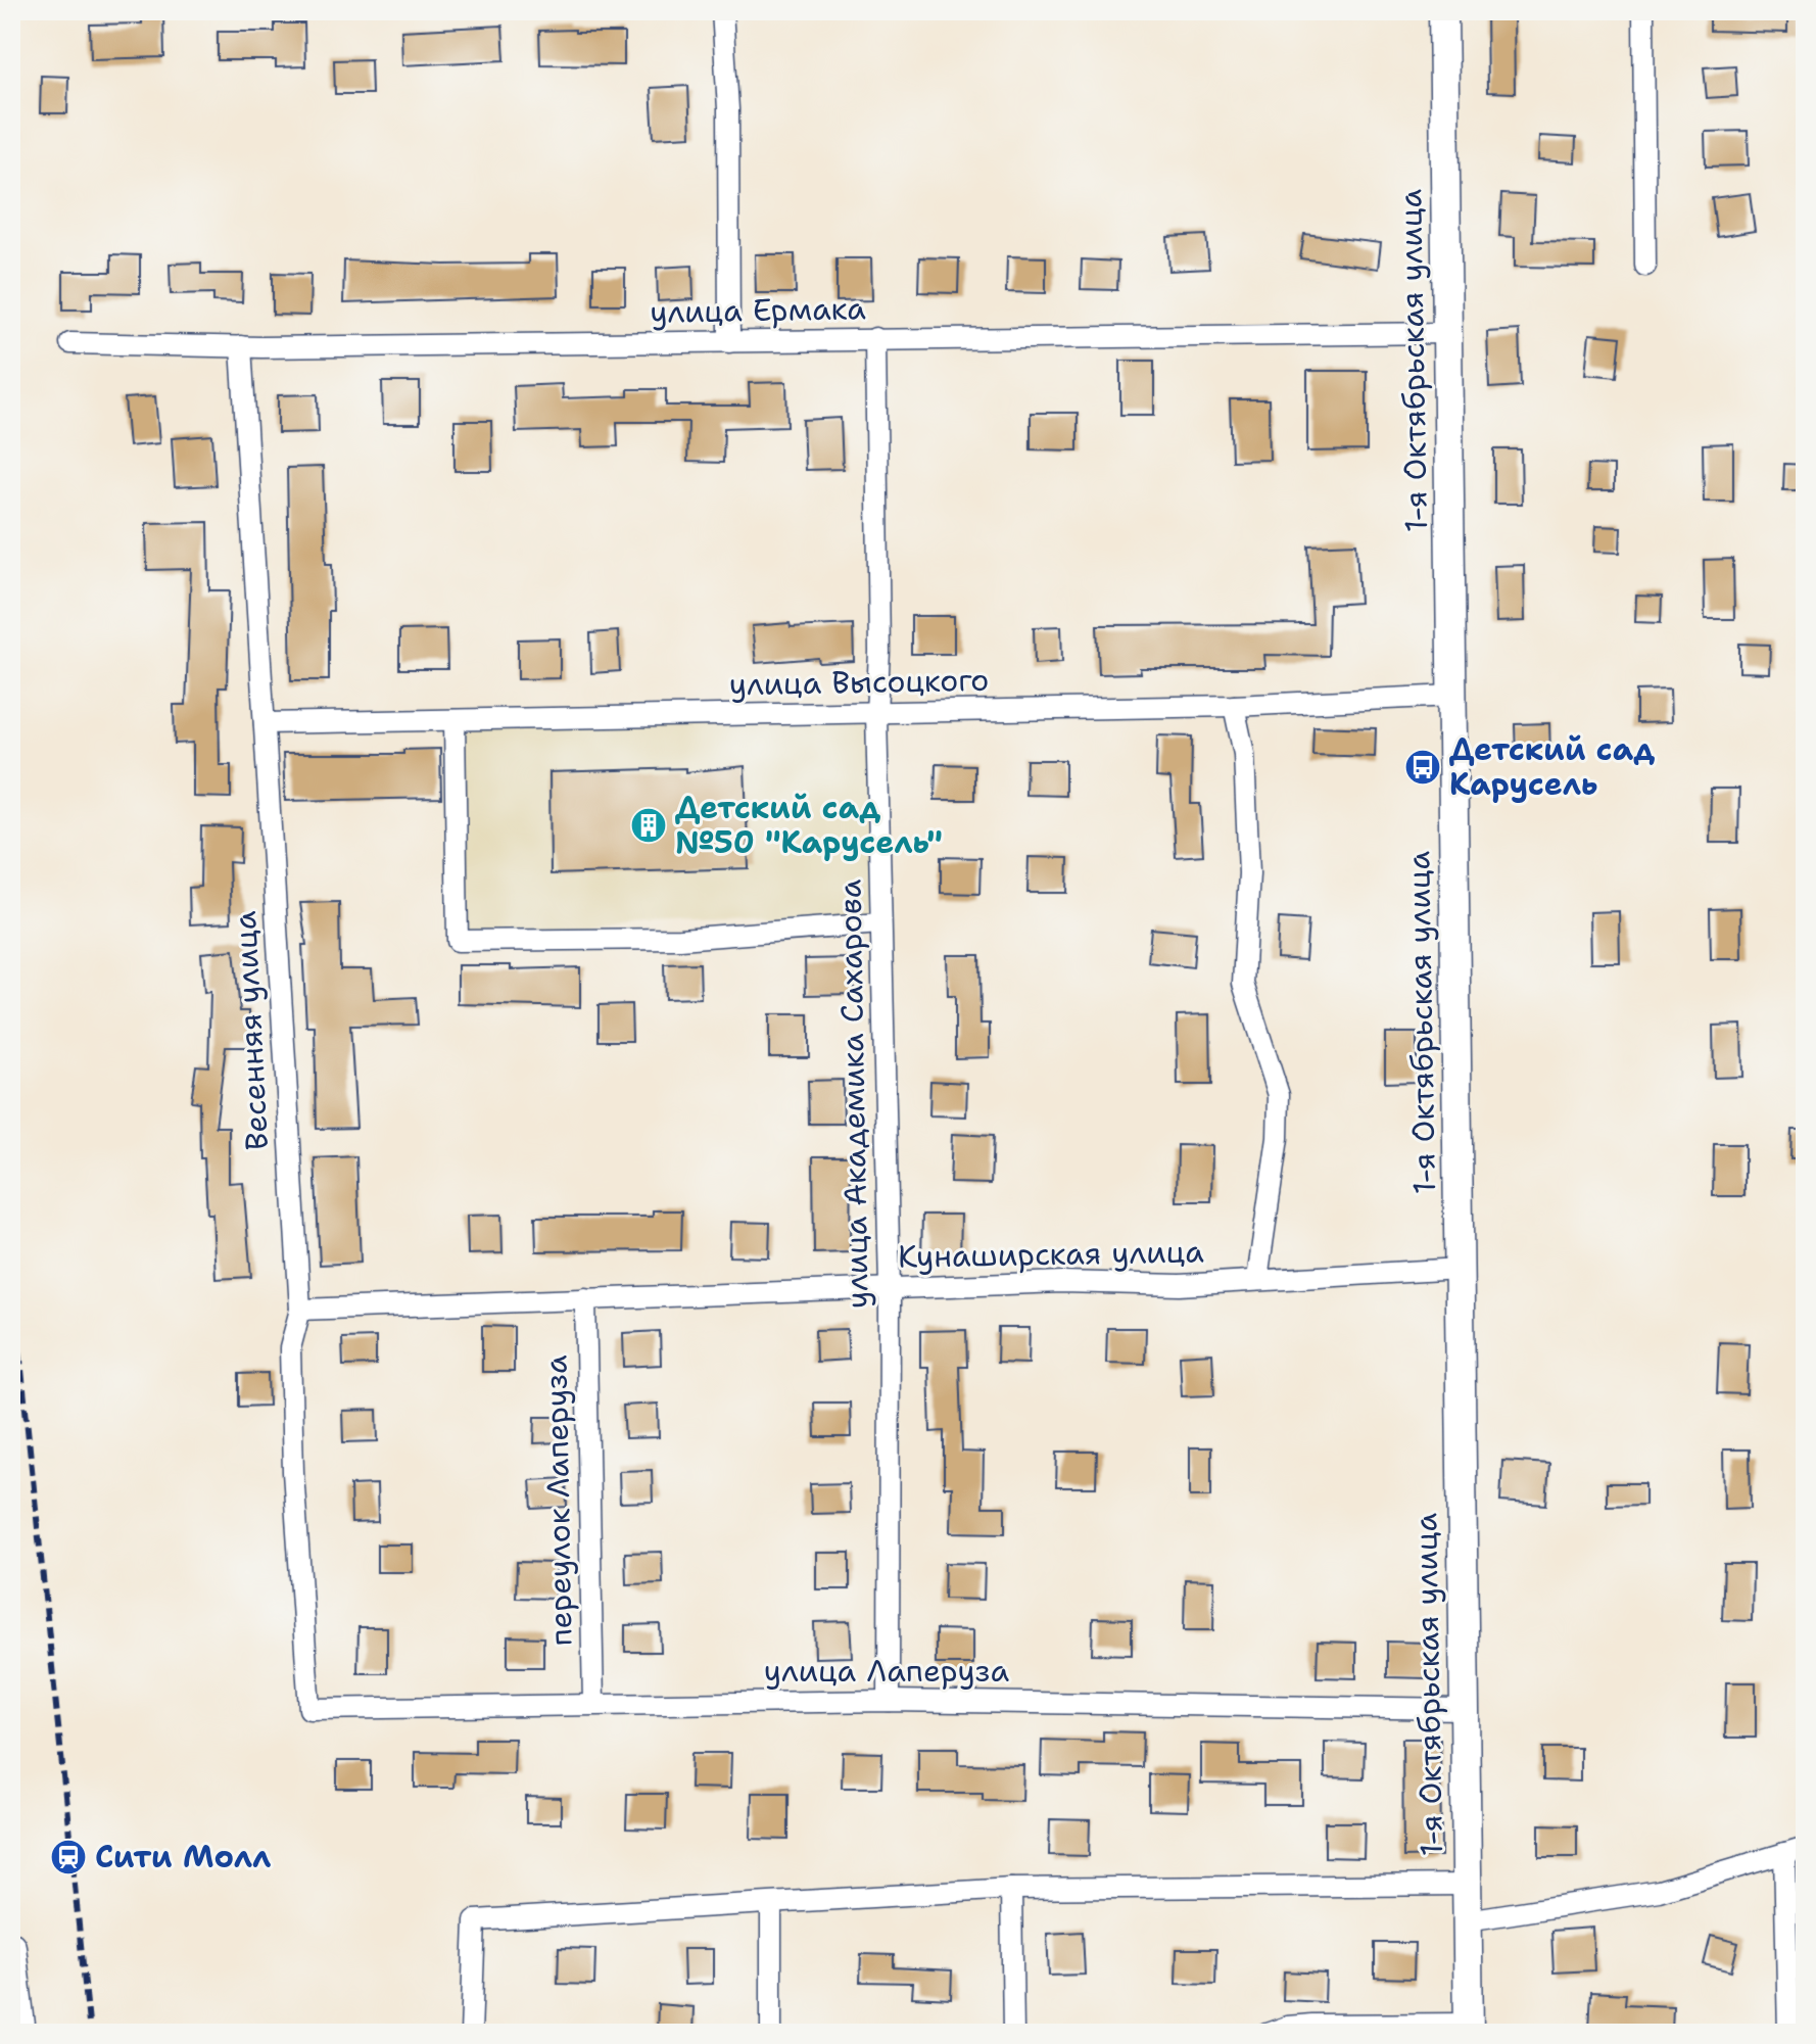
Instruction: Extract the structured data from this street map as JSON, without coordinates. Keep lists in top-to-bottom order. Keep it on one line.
{"streets":{"street":["улица Ермака","1-я Октябрьская улица","улица Высоцкого","Весенняя улица","улица Академика Сахарова","Кунаширская улица","переулок Лаперуза","улица Лаперуза"]},"crossings":[["улица Ермака","1-я Октябрьская улица"],["улица Ермака","Весенняя улица"],["улица Ермака","улица Академика Сахарова"],["1-я Октябрьская улица","улица Высоцкого"],["1-я Октябрьская улица","Кунаширская улица"],["1-я Октябрьская улица","улица Лаперуза"],["улица Высоцкого","Весенняя улица"],["улица Высоцкого","улица Академика Сахарова"],["Весенняя улица","Кунаширская улица"],["Весенняя улица","улица Лаперуза"],["улица Академика Сахарова","Кунаширская улица"],["улица Академика Сахарова","улица Лаперуза"],["Кунаширская улица","переулок Лаперуза"],["переулок Лаперуза","улица Лаперуза"]],"places":{"bus stop":["Детский сад Карусель"],"building":["Детский сад №50 \"Карусель\""],"station":["Сити Молл"]}}
